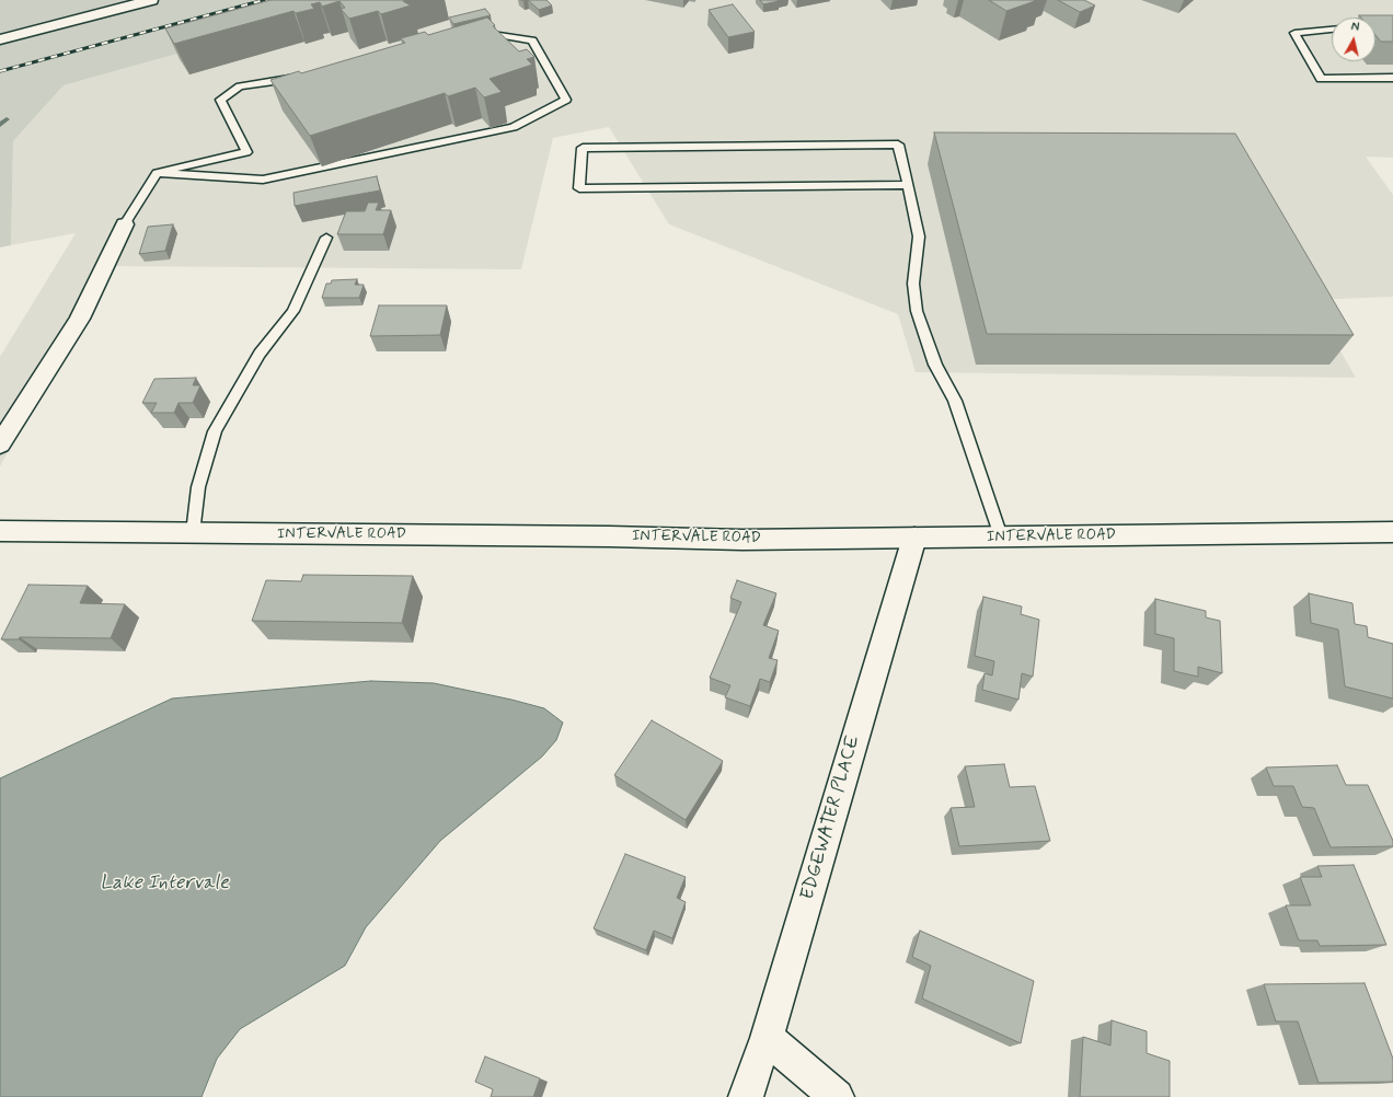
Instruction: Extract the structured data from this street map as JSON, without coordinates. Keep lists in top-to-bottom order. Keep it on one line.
{"streets":{"street":["INTERVALE ROAD","EDGEWATER PLACE"]},"crossings":[["INTERVALE ROAD","EDGEWATER PLACE"]],"water":["Lake Intervale"],"north":"top"}
